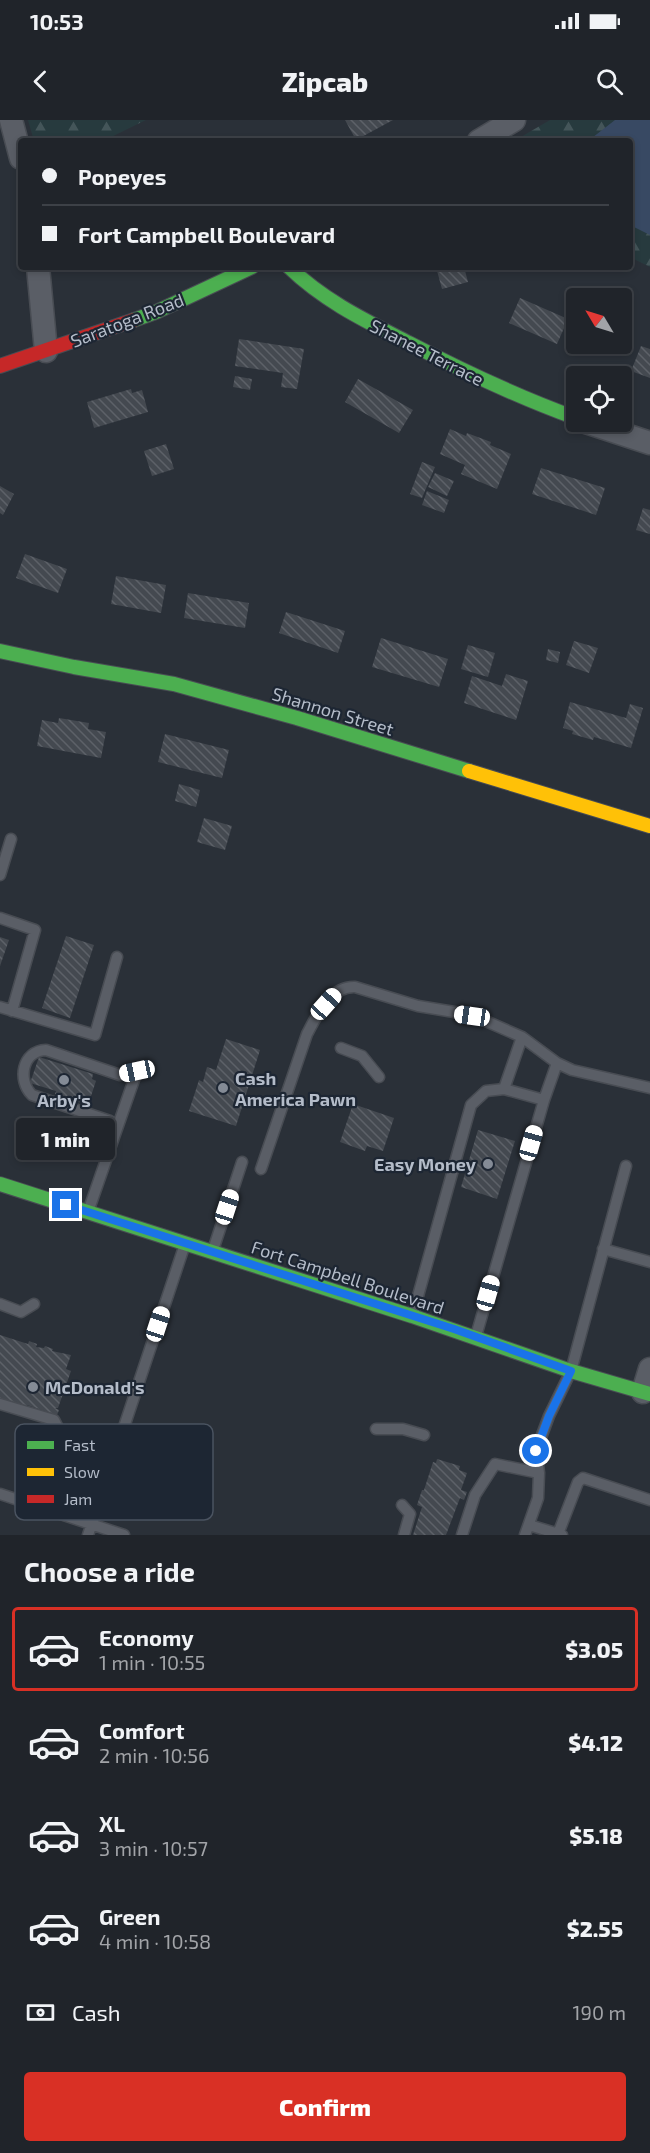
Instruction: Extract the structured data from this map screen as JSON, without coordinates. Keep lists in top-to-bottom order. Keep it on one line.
{"streets":{"main road":["Saratoga Road","Shanee Terrace","Shannon Street","Fort Campbell Boulevard"]},"places":["Arby's","Cash America Pawn","Easy Money","McDonald's"],"legend":["Fast","Slow","Jam"],"north":"top left","page":{"status":"10:53","header":"Zipcab","banner":["Popeyes","Fort Campbell Boulevard"],"bubble":"1 min","heading":"Choose a ride","list":[{"name":"Economy","note":"1 min · 10:55","value":"$3.05"},{"name":"Comfort","note":"2 min · 10:56","value":"$4.12"},{"name":"XL","note":"3 min · 10:57","value":"$5.18"},{"name":"Green","note":"4 min · 10:58","value":"$2.55"}],"pay":["Cash","190 m"],"buttons":"Confirm"}}
